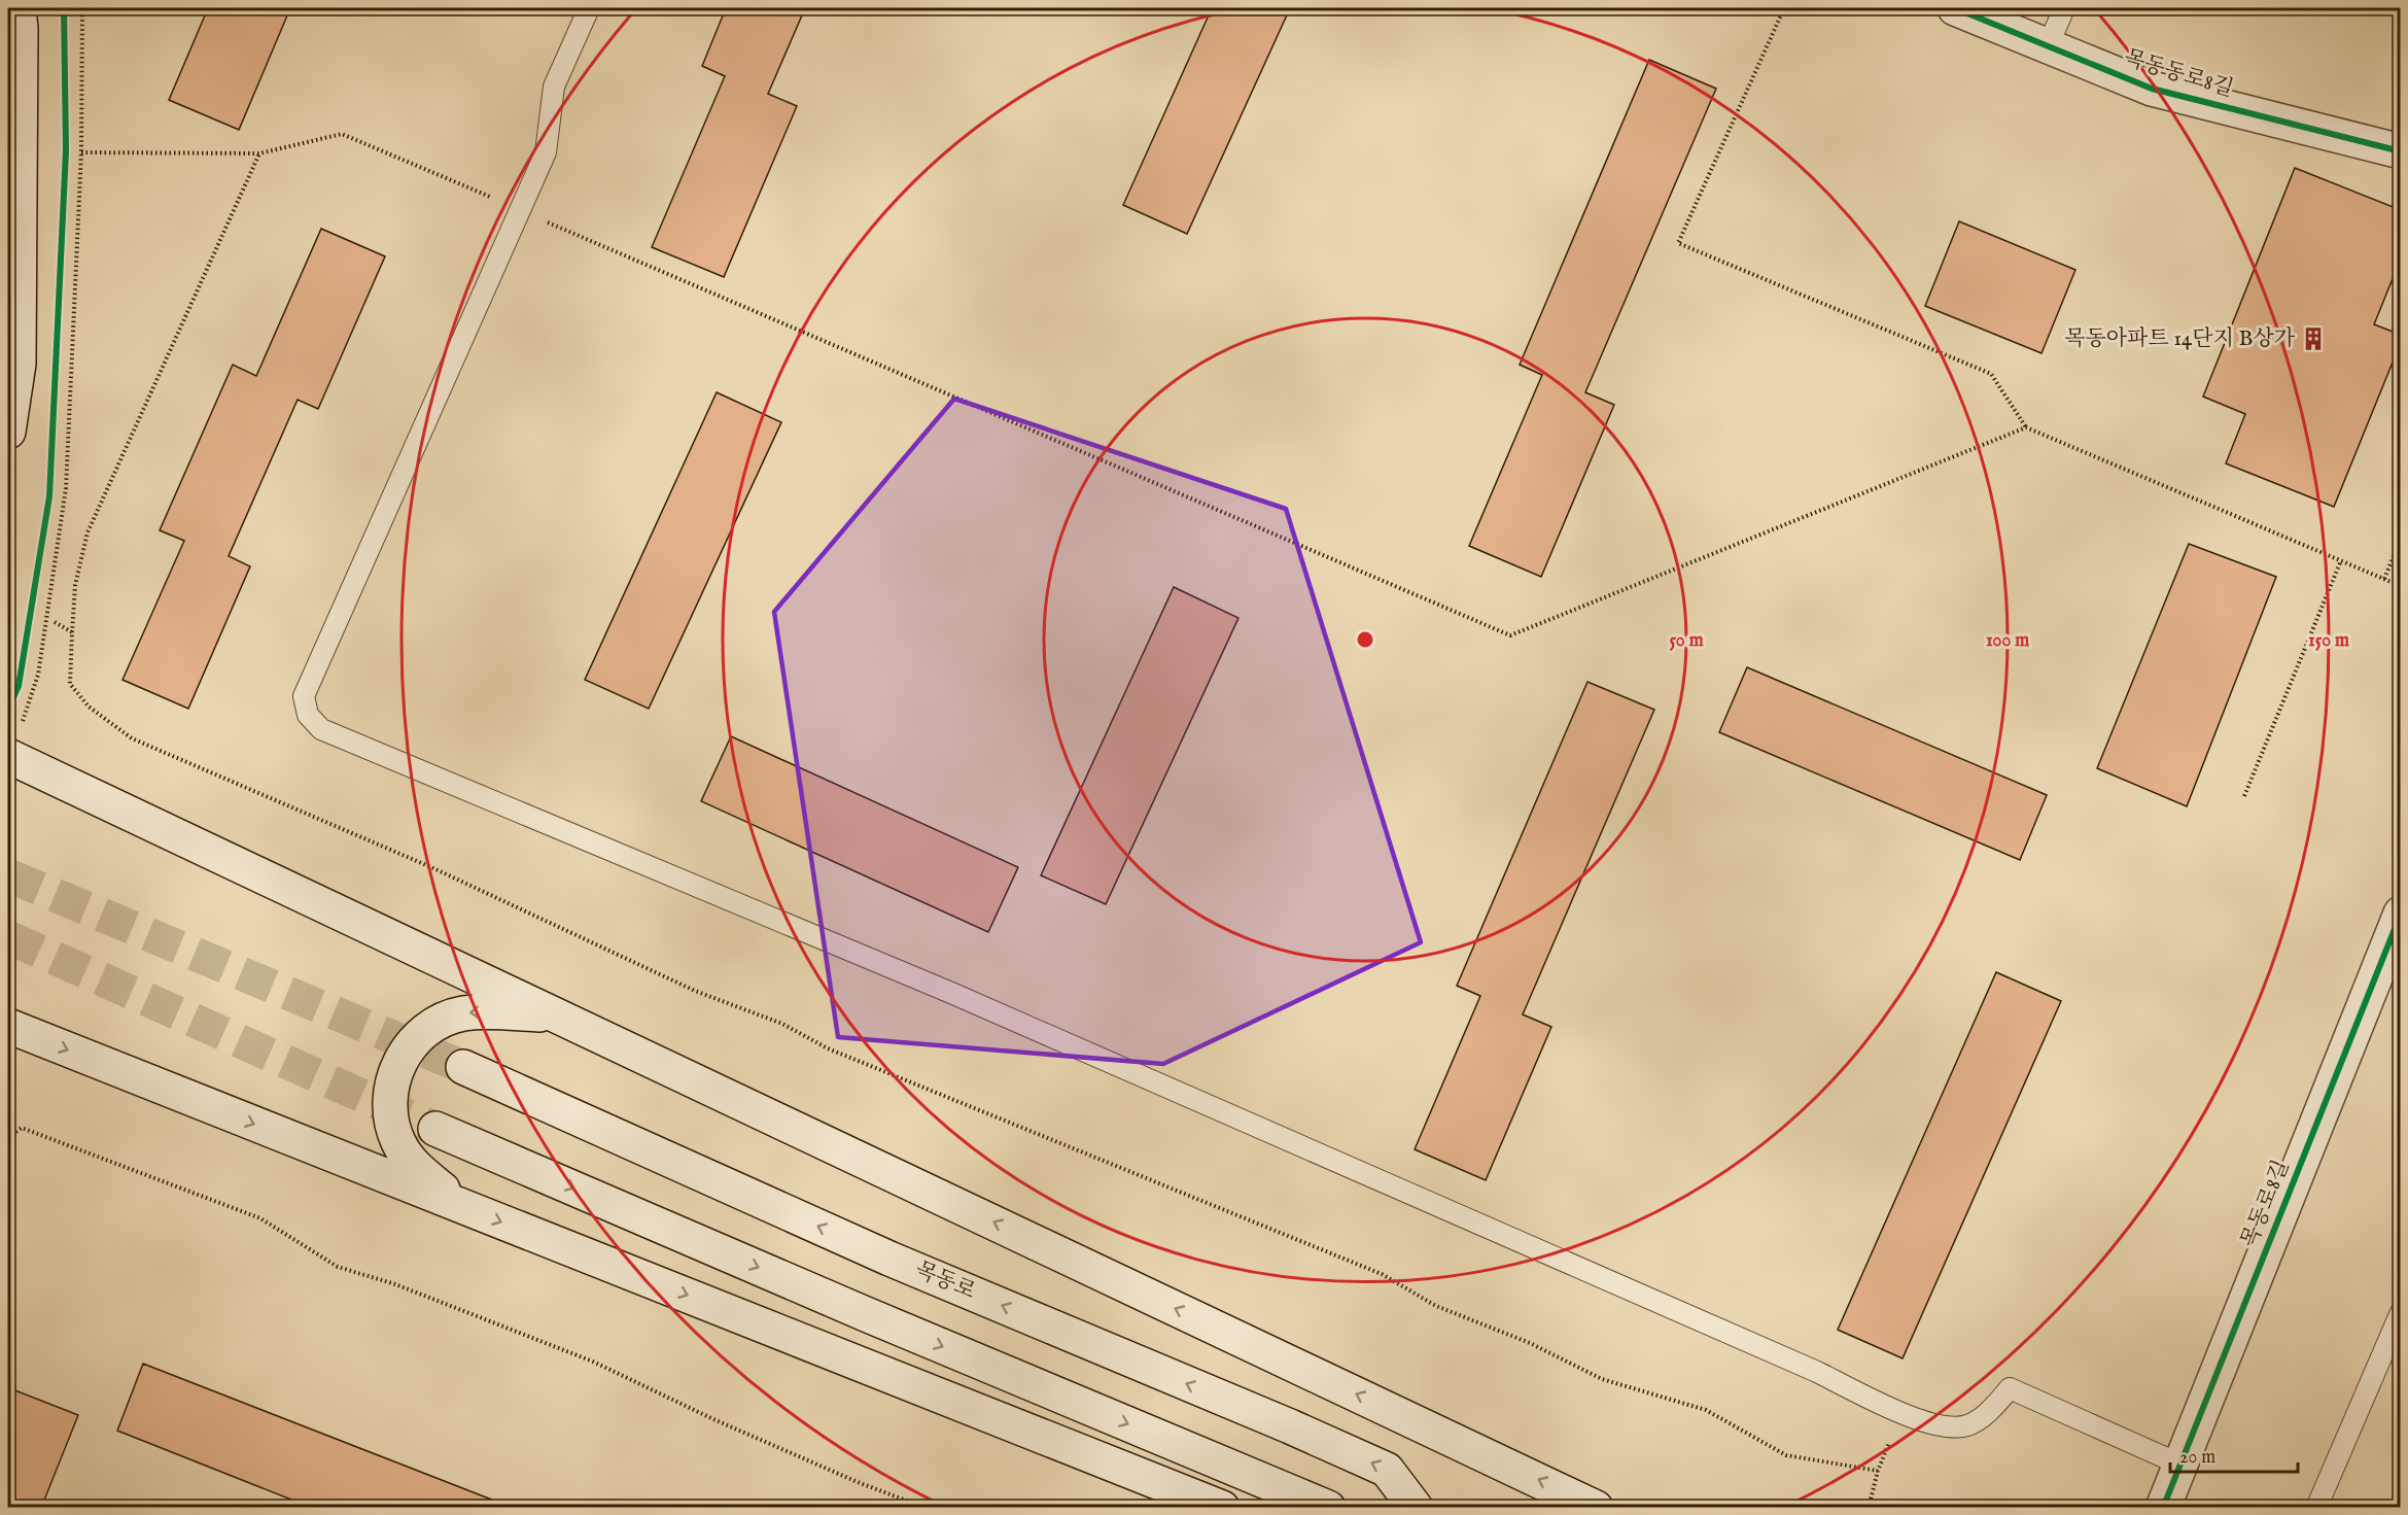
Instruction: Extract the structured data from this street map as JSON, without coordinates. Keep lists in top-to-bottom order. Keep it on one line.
{"streets":{"main road":["목동동로8길","목동로8길","목동로"]},"places":{"building":["목동아파트 14단지 B상가"]},"scale_bar":"20 m","rings":["50 m","100 m","150 m"]}
